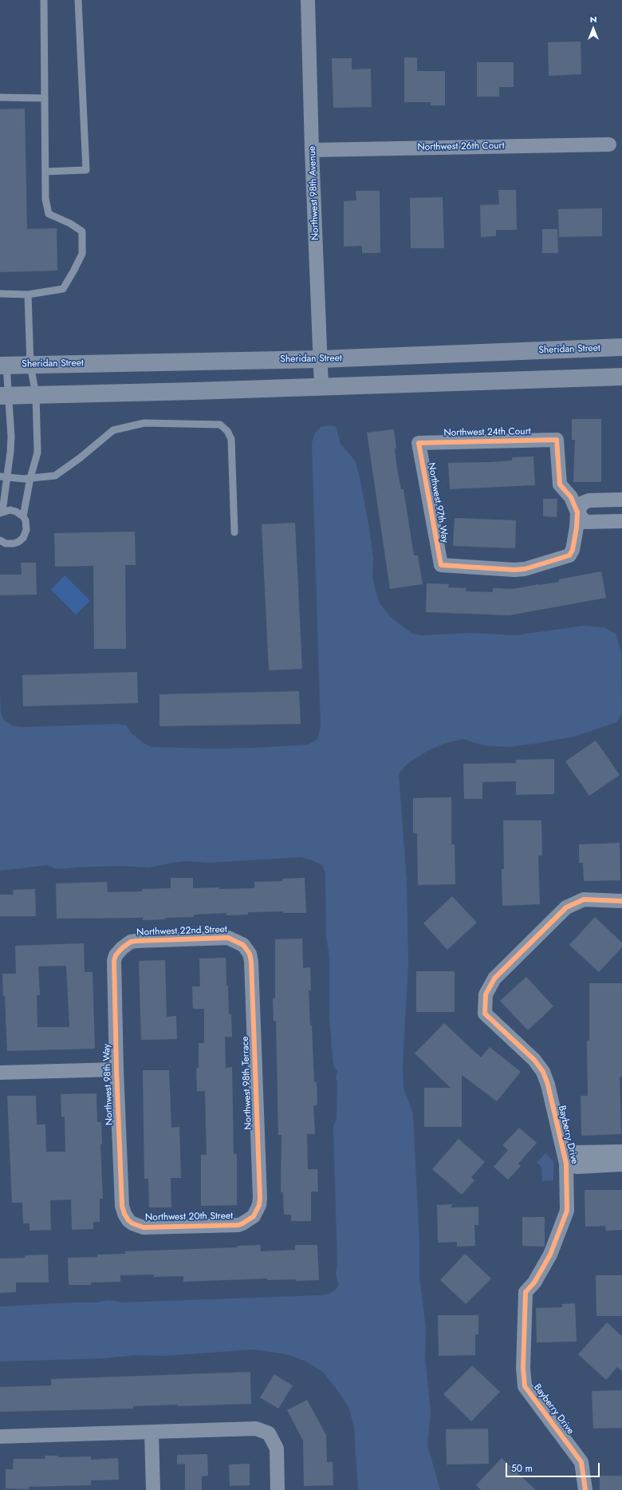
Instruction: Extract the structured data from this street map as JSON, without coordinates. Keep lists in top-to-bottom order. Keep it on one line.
{"streets":{"main road":["Sheridan Street"],"street":["Northwest 26th Court","Northwest 98th Avenue","Northwest 24th Court","Northwest 97th Way","Northwest 22nd Street","Northwest 98th Terrace","Northwest 98th Way","Bayberry Drive","Northwest 20th Street"]},"crossings":[["Northwest 26th Court","Northwest 98th Avenue"],["Northwest 98th Avenue","Sheridan Street"],["Northwest 24th Court","Northwest 97th Way"],["Northwest 22nd Street","Northwest 98th Terrace"],["Northwest 22nd Street","Northwest 98th Way"],["Northwest 98th Terrace","Northwest 20th Street"],["Northwest 98th Way","Northwest 20th Street"]],"scale_bar":"50 m","north":"top"}
